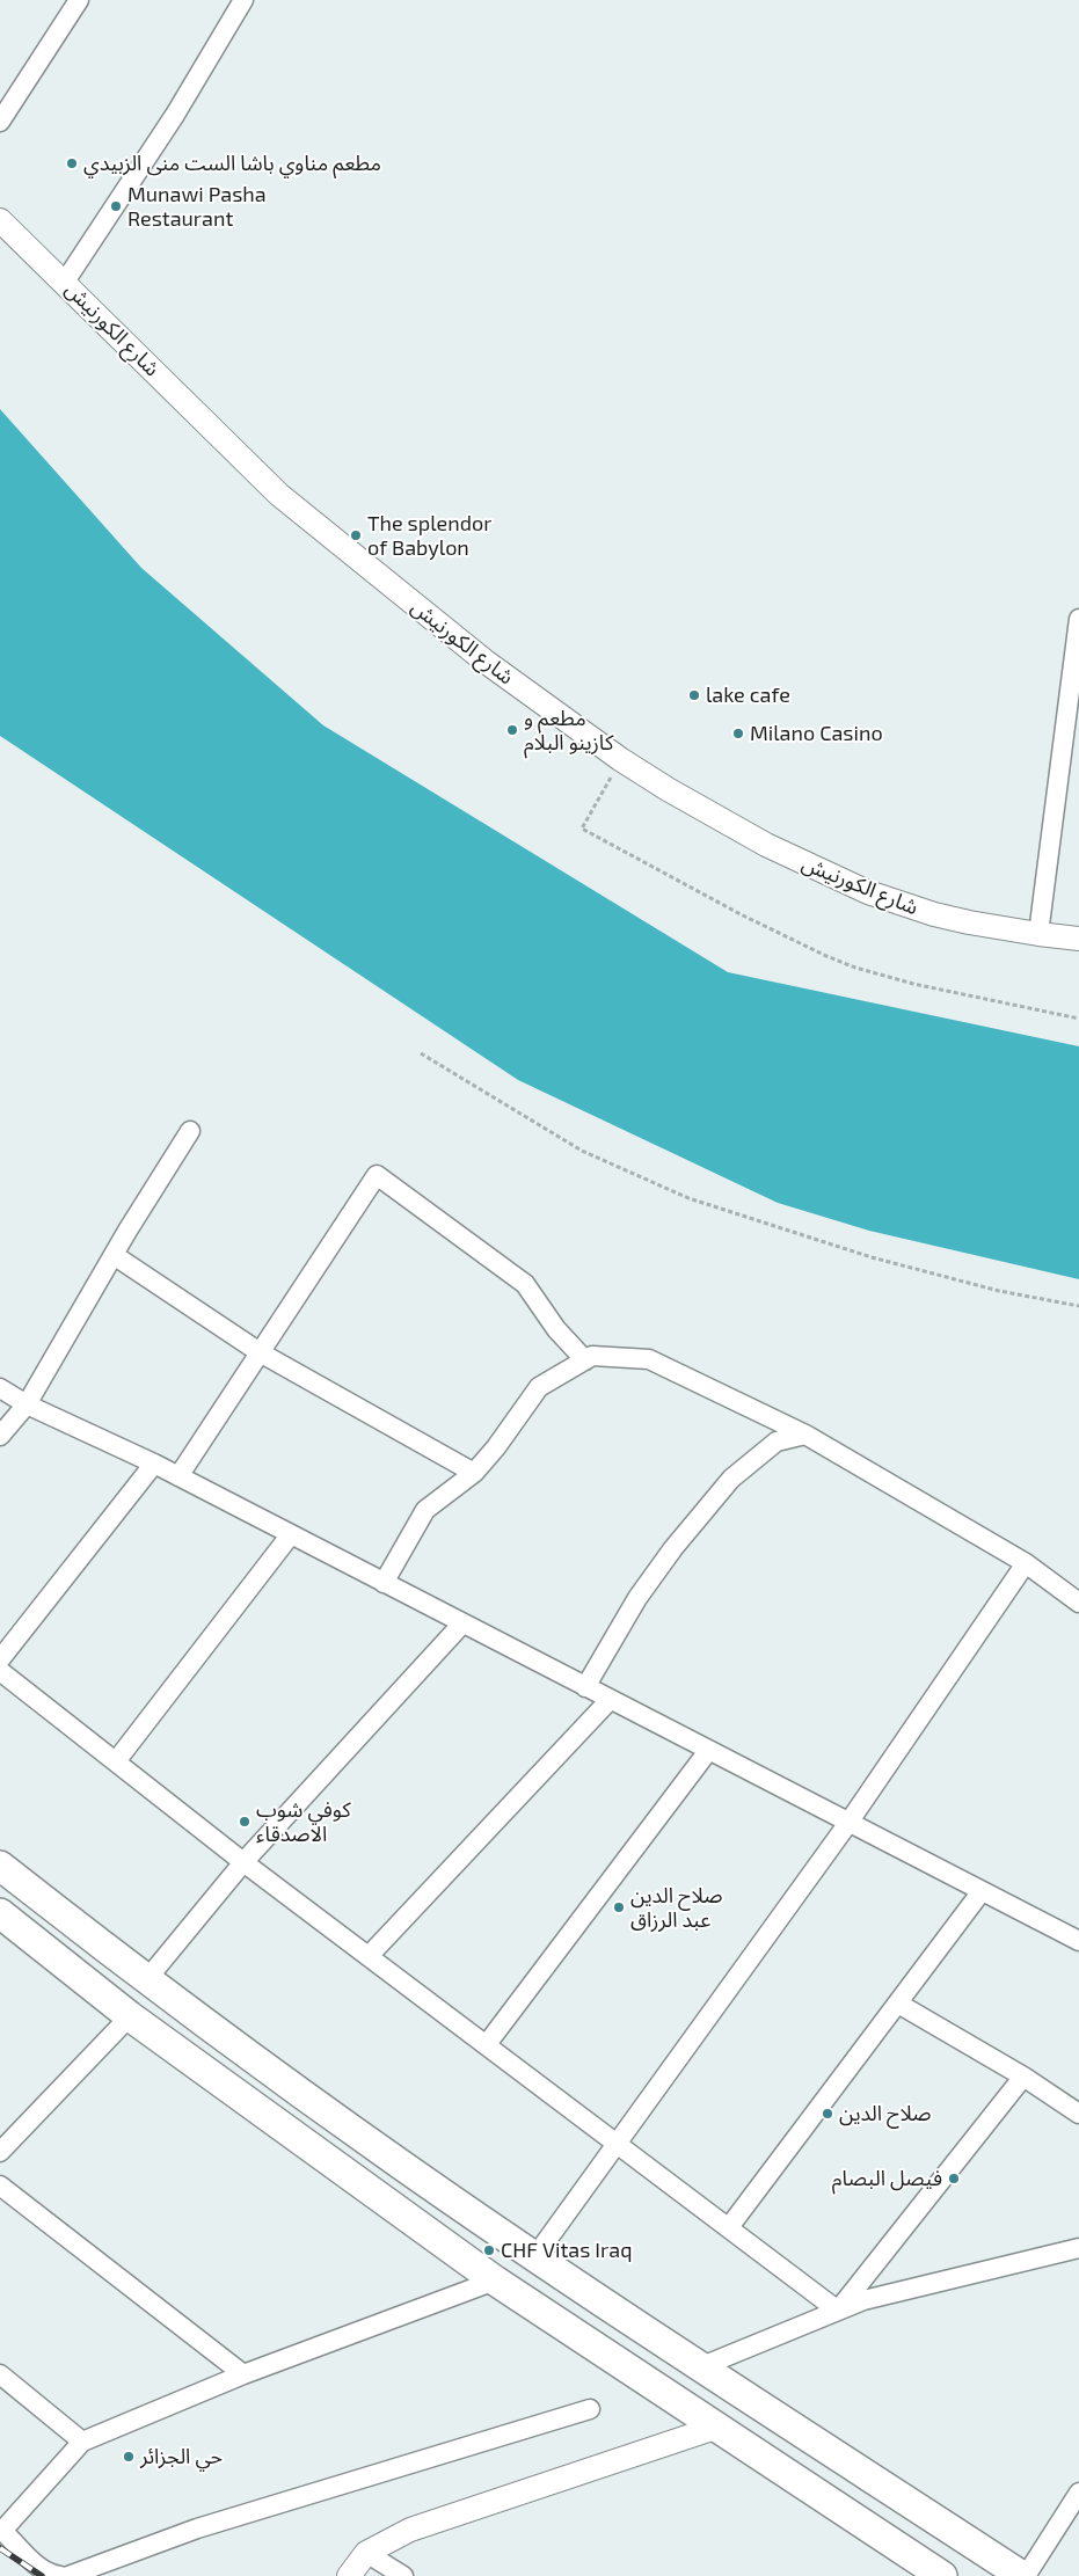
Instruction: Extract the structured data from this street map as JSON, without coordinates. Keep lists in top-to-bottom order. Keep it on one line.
{"streets":{"street":["شارع الكورنيش"]},"places":["مطعم مناوي باشا الست منى الزبيدي","Munawi Pasha Restaurant","The splendor of Babylon","lake cafe","مطعم و كازينو البلام","Milano Casino","كوفي شوب الاصدقاء","صلاح الدين عبد الرزاق","صلاح الدين","فيصل البصام","CHF Vitas Iraq","حي الجزائر"]}
